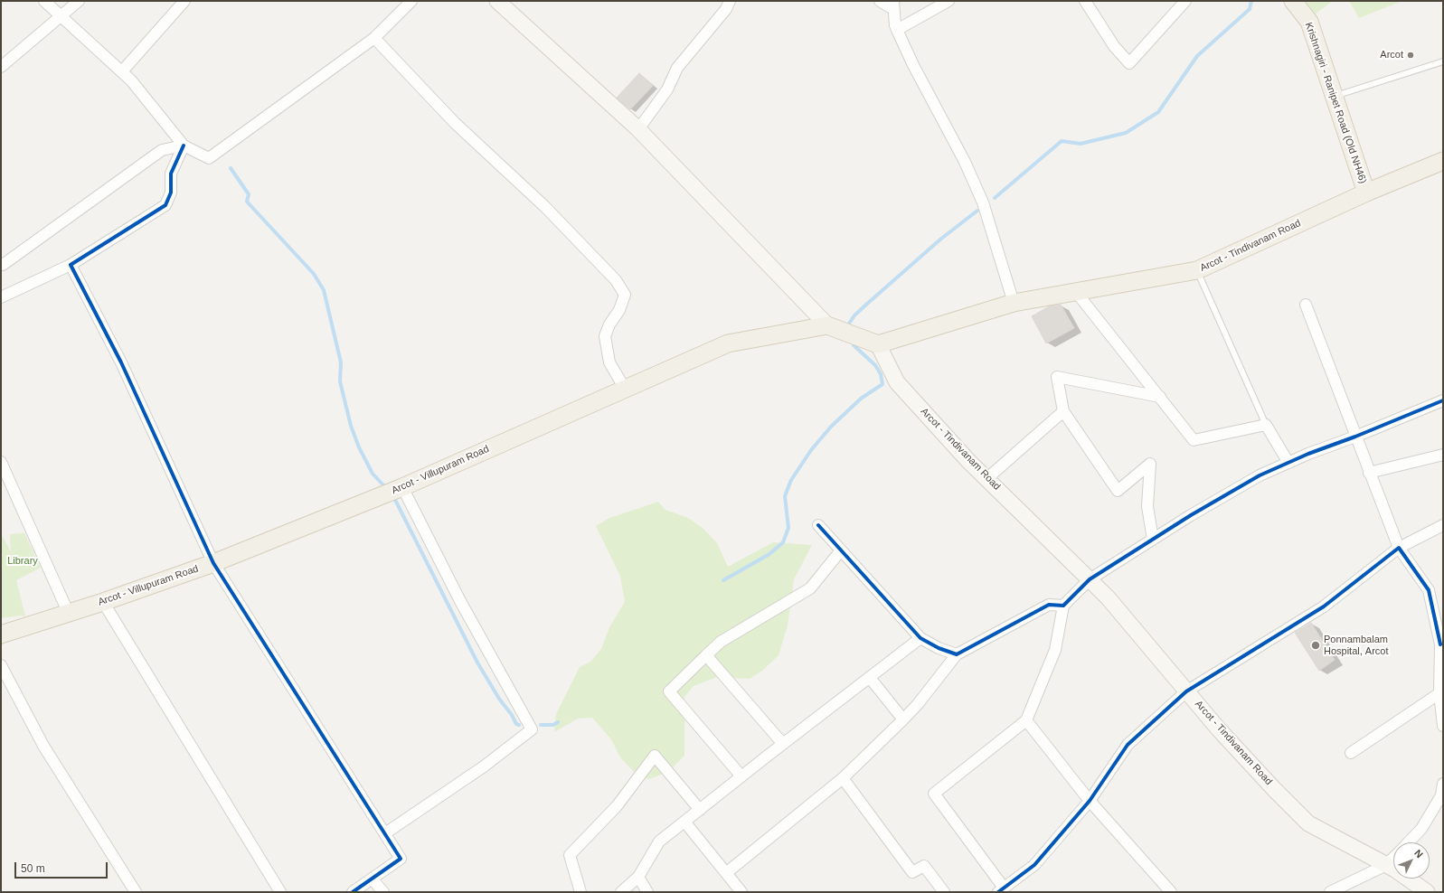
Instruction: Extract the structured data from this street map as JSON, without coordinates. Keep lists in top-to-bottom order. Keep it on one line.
{"streets":{"main road":["Krishnagiri - Ranipet Road (Old NH46)","Arcot - Tindivanam Road","Arcot - Villupuram Road"]},"crossings":[["Krishnagiri - Ranipet Road (Old NH46)","Arcot - Tindivanam Road"]],"parks":["Library"],"places":["Arcot","Ponnambalam Hospital, Arcot"],"scale_bar":"50 m","north":"top right"}
